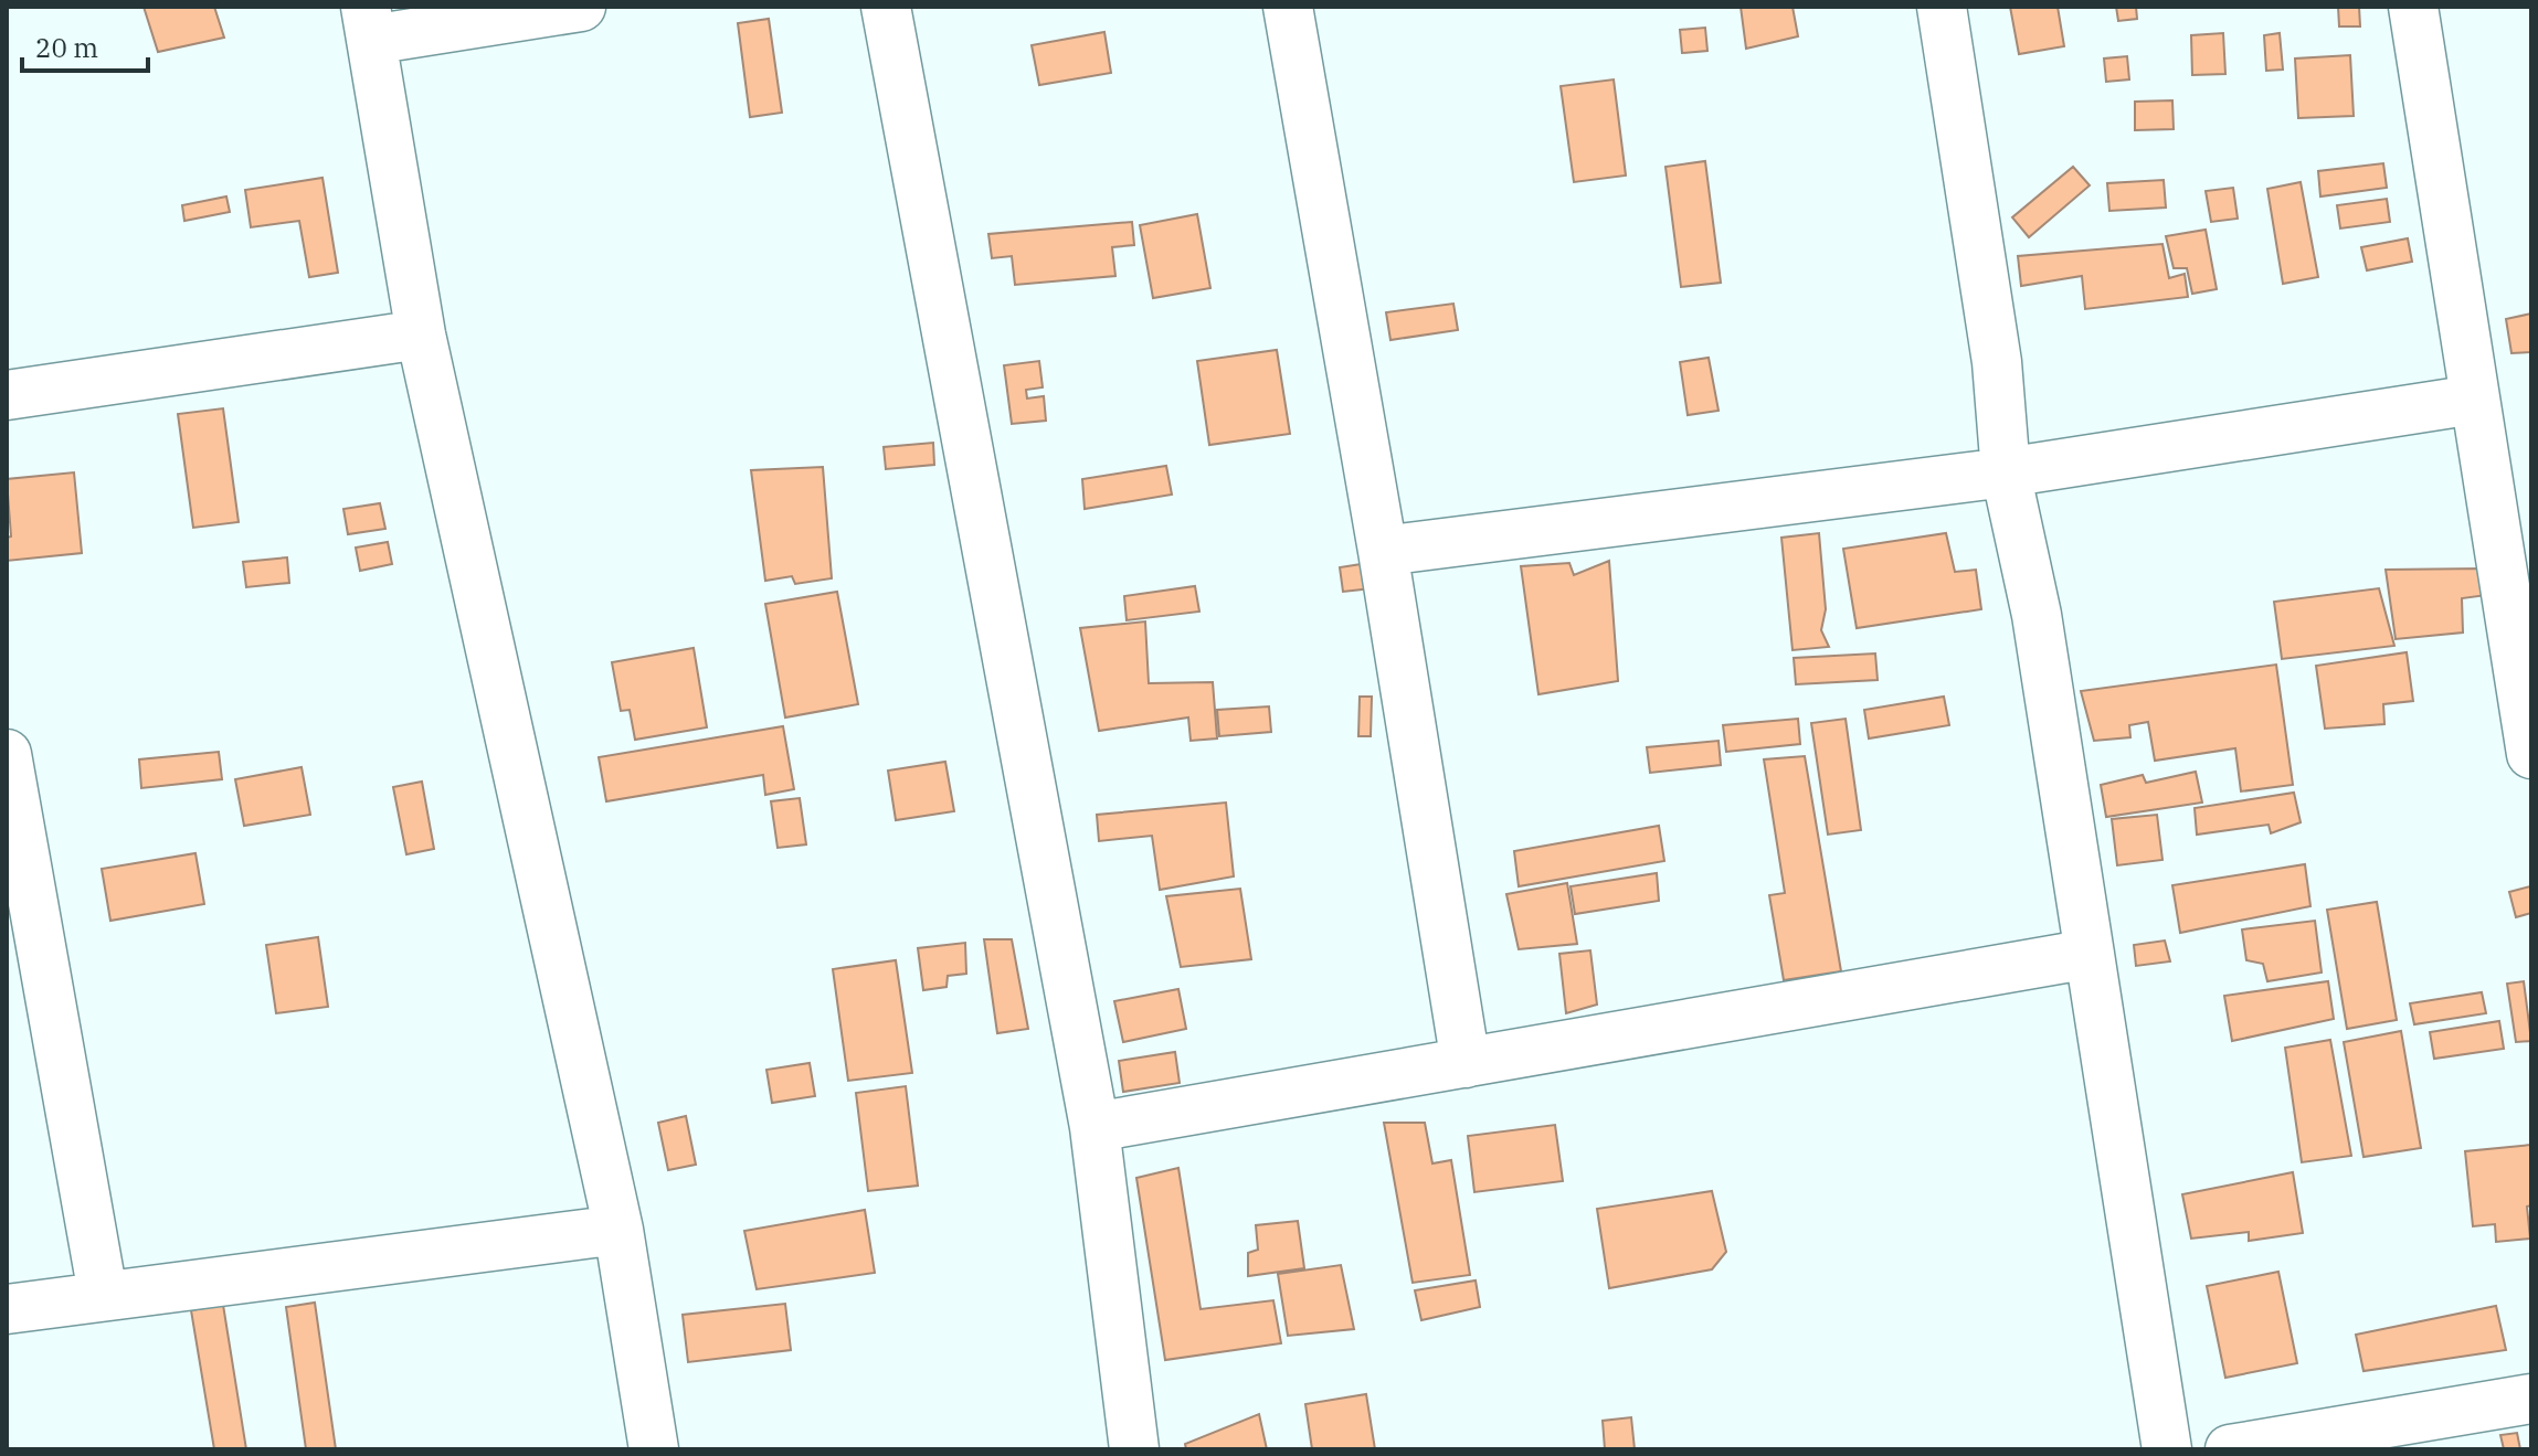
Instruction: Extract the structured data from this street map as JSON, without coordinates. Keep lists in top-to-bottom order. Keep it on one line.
{"scale_bar":"20 m"}
